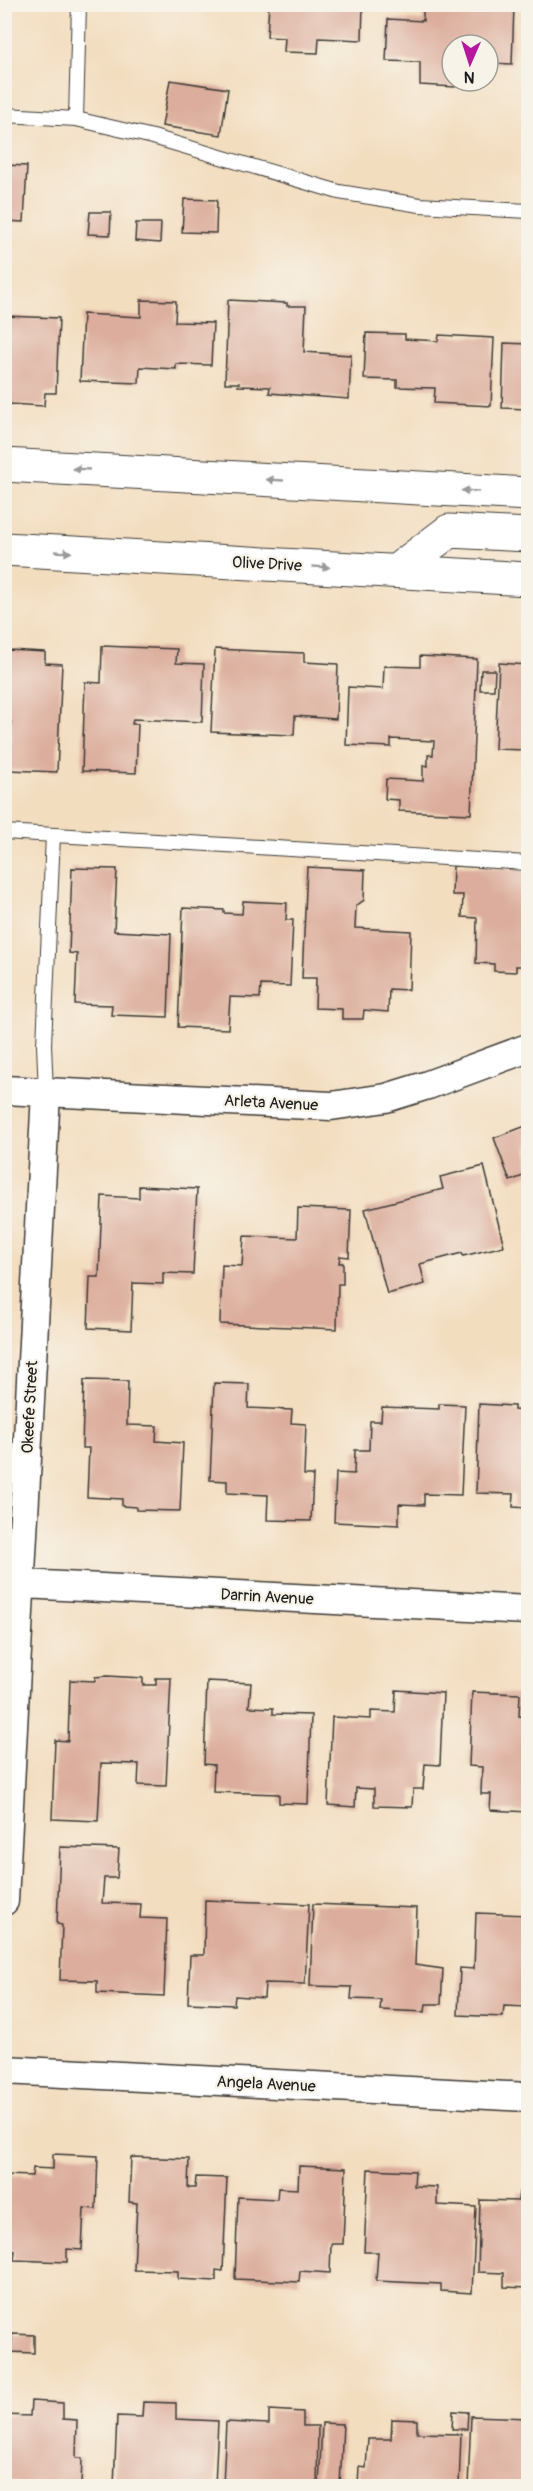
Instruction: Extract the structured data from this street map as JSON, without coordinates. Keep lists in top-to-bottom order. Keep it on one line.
{"streets":{"main road":["Olive Drive"],"street":["Arleta Avenue","Okeefe Street","Darrin Avenue","Angela Avenue"]},"crossings":[["Arleta Avenue","Okeefe Street"],["Okeefe Street","Darrin Avenue"]],"north":"bottom"}
